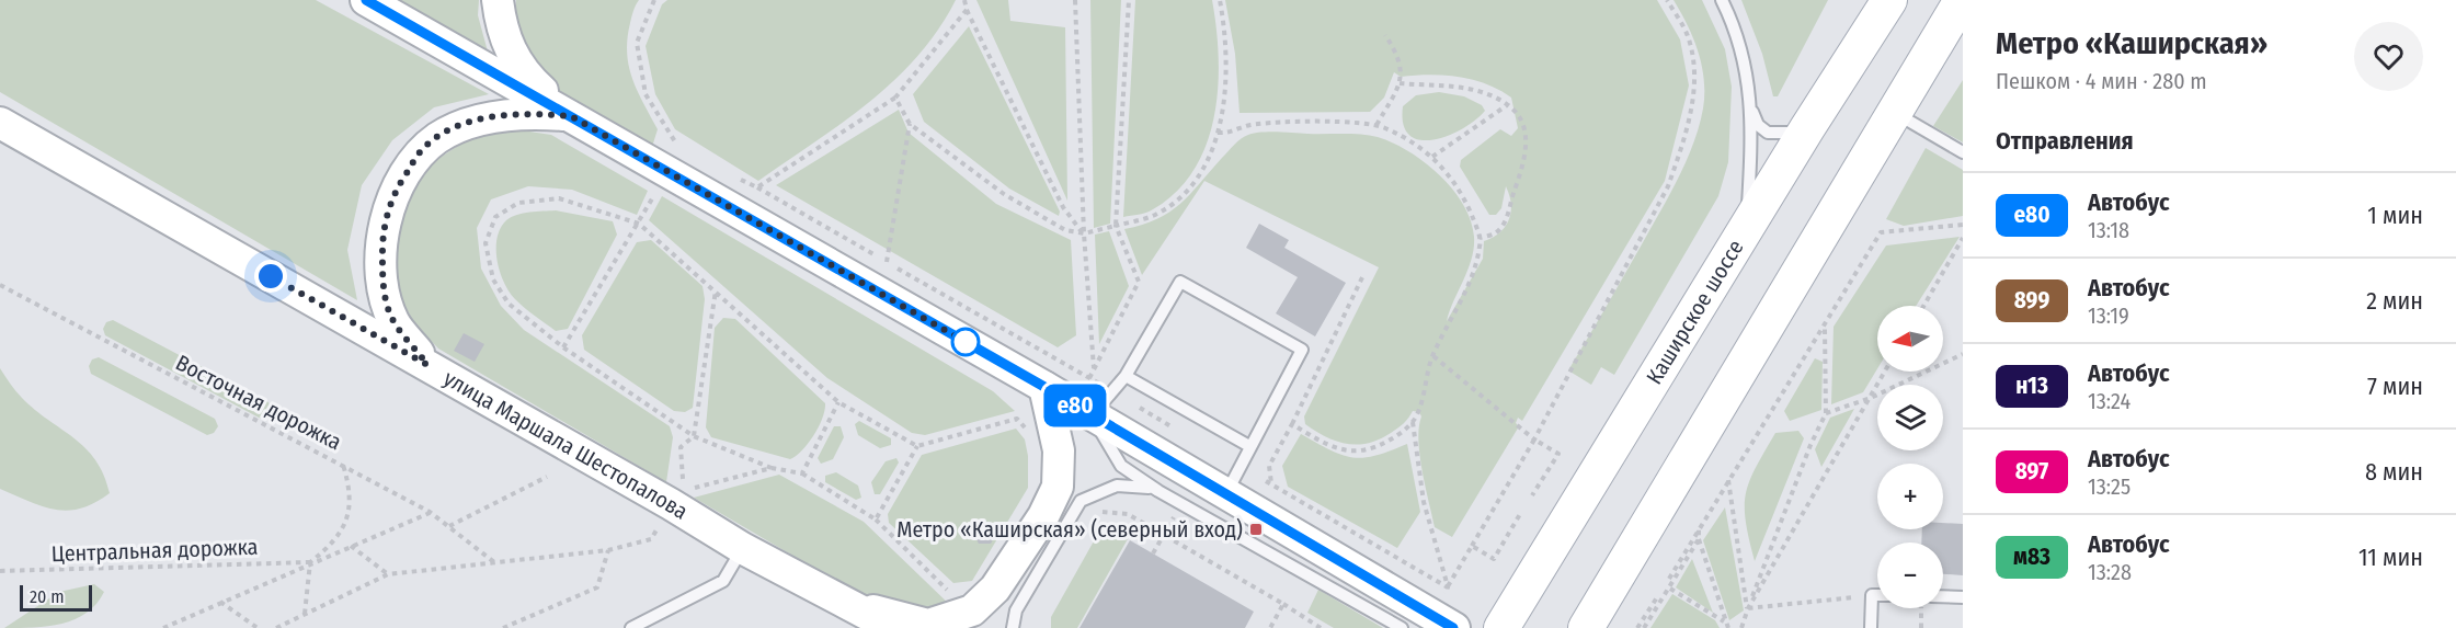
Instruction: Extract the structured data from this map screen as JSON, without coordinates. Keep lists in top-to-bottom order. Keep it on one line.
{"streets":{"main road":["Каширское шоссе","улица Маршала Шестопалова"],"path":["Восточная дорожка","Центральная дорожка"]},"places":{"transit":["Метро «Каширская» (северный вход)"]},"lines":["bus line е80"],"scale_bar":"20 m","north":"left","page":{"on_map":"е80","heading":[["Метро «Каширская»","Пешком · 4 мин · 280 m"],"Отправления"],"list":[{"mark":"е80","name":"Автобус","note":"13:18","value":"1 мин"},{"mark":"899","name":"Автобус","note":"13:19","value":"2 мин"},{"mark":"н13","name":"Автобус","note":"13:24","value":"7 мин"},{"mark":"897","name":"Автобус","note":"13:25","value":"8 мин"},{"mark":"м83","name":"Автобус","note":"13:28","value":"11 мин"}],"map_buttons":["+","−"],"scale":"20 m"}}
